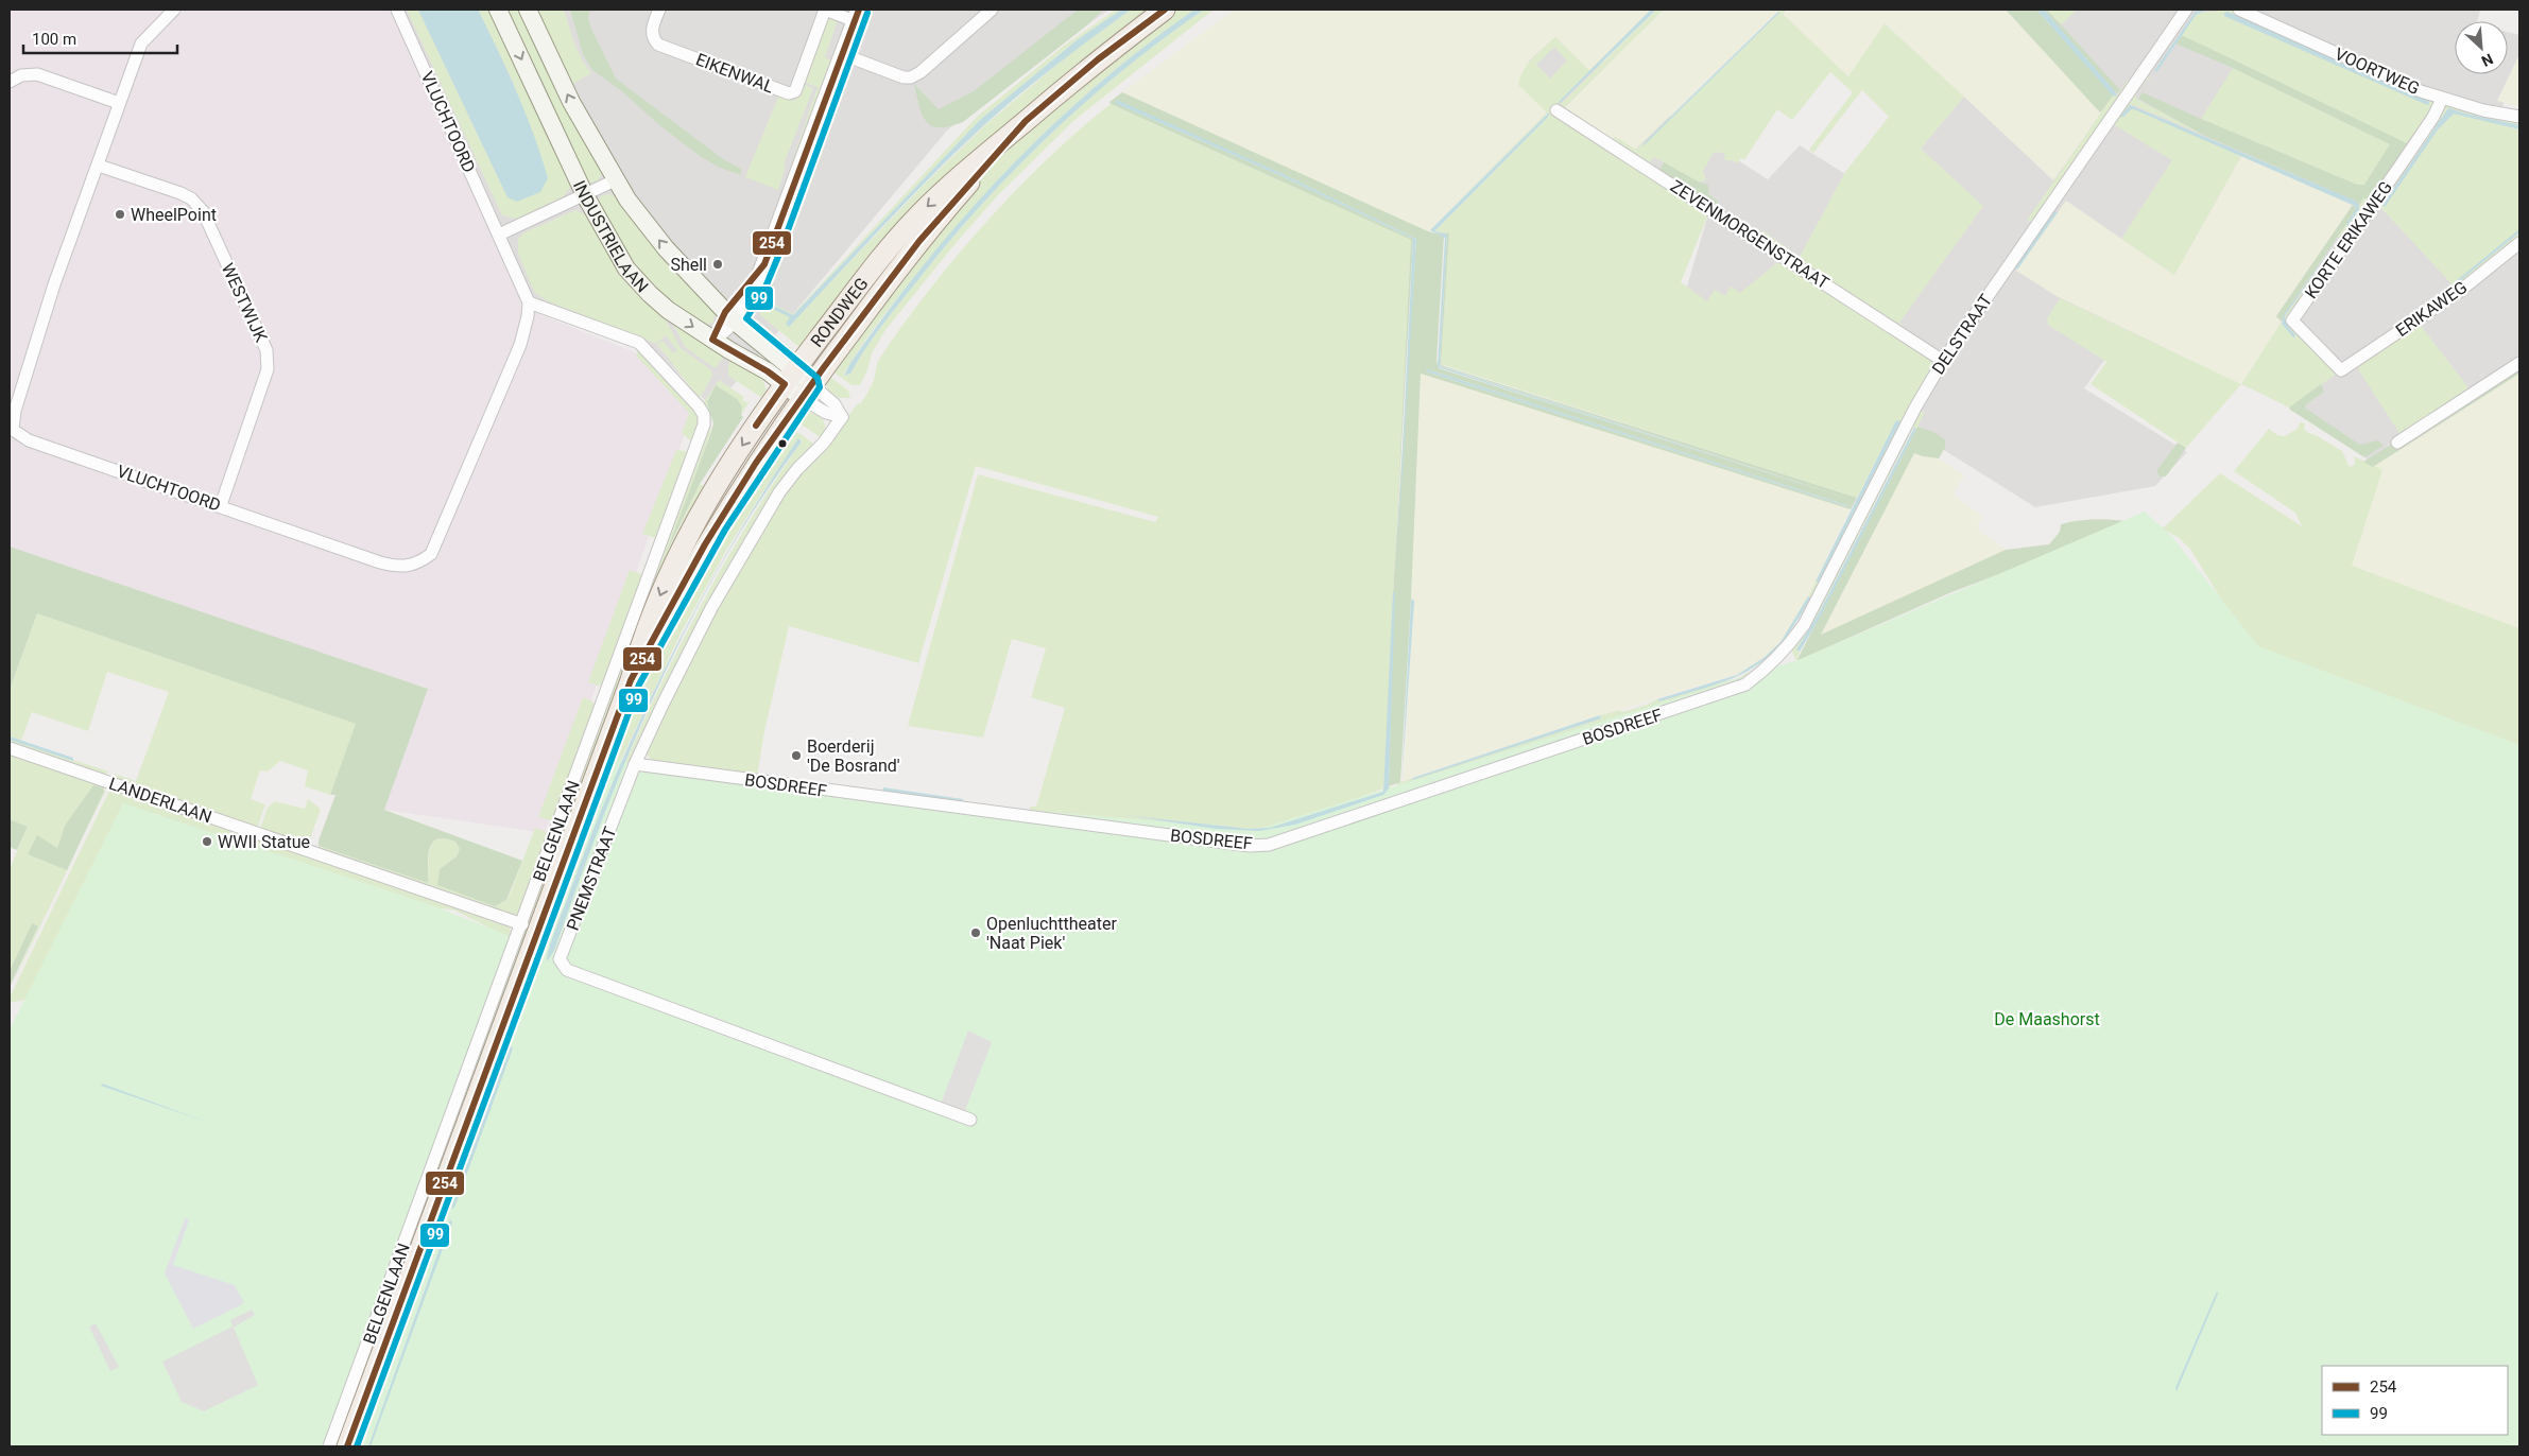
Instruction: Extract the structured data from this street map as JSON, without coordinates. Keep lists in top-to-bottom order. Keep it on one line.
{"streets":{"main road":["INDUSTRIELAAN","RONDWEG"],"street":["VOORTWEG","EIKENWAL","VLUCHTOORD","ZEVENMORGENSTRAAT","KORTE ERIKAWEG","WESTWIJK","ERIKAWEG","DELSTRAAT","BOSDREEF","LANDERLAAN","BELGENLAAN","PNEMSTRAAT"]},"crossings":[["VOORTWEG","KORTE ERIKAWEG"],["VLUCHTOORD","WESTWIJK"],["VLUCHTOORD","BELGENLAAN"],["INDUSTRIELAAN","RONDWEG"],["INDUSTRIELAAN","PNEMSTRAAT"],["ZEVENMORGENSTRAAT","DELSTRAAT"],["KORTE ERIKAWEG","ERIKAWEG"],["RONDWEG","PNEMSTRAAT"],["DELSTRAAT","BOSDREEF"],["BOSDREEF","PNEMSTRAAT"],["LANDERLAAN","BELGENLAAN"]],"parks":["De Maashorst"],"places":["WheelPoint","Shell","Boerderij 'De Bosrand'","WWII Statue","Openluchttheater 'Naat Piek'"],"lines":["transit line 254","transit line 99"],"legend":["254","99"],"scale_bar":"100 m","north":"bottom right"}
